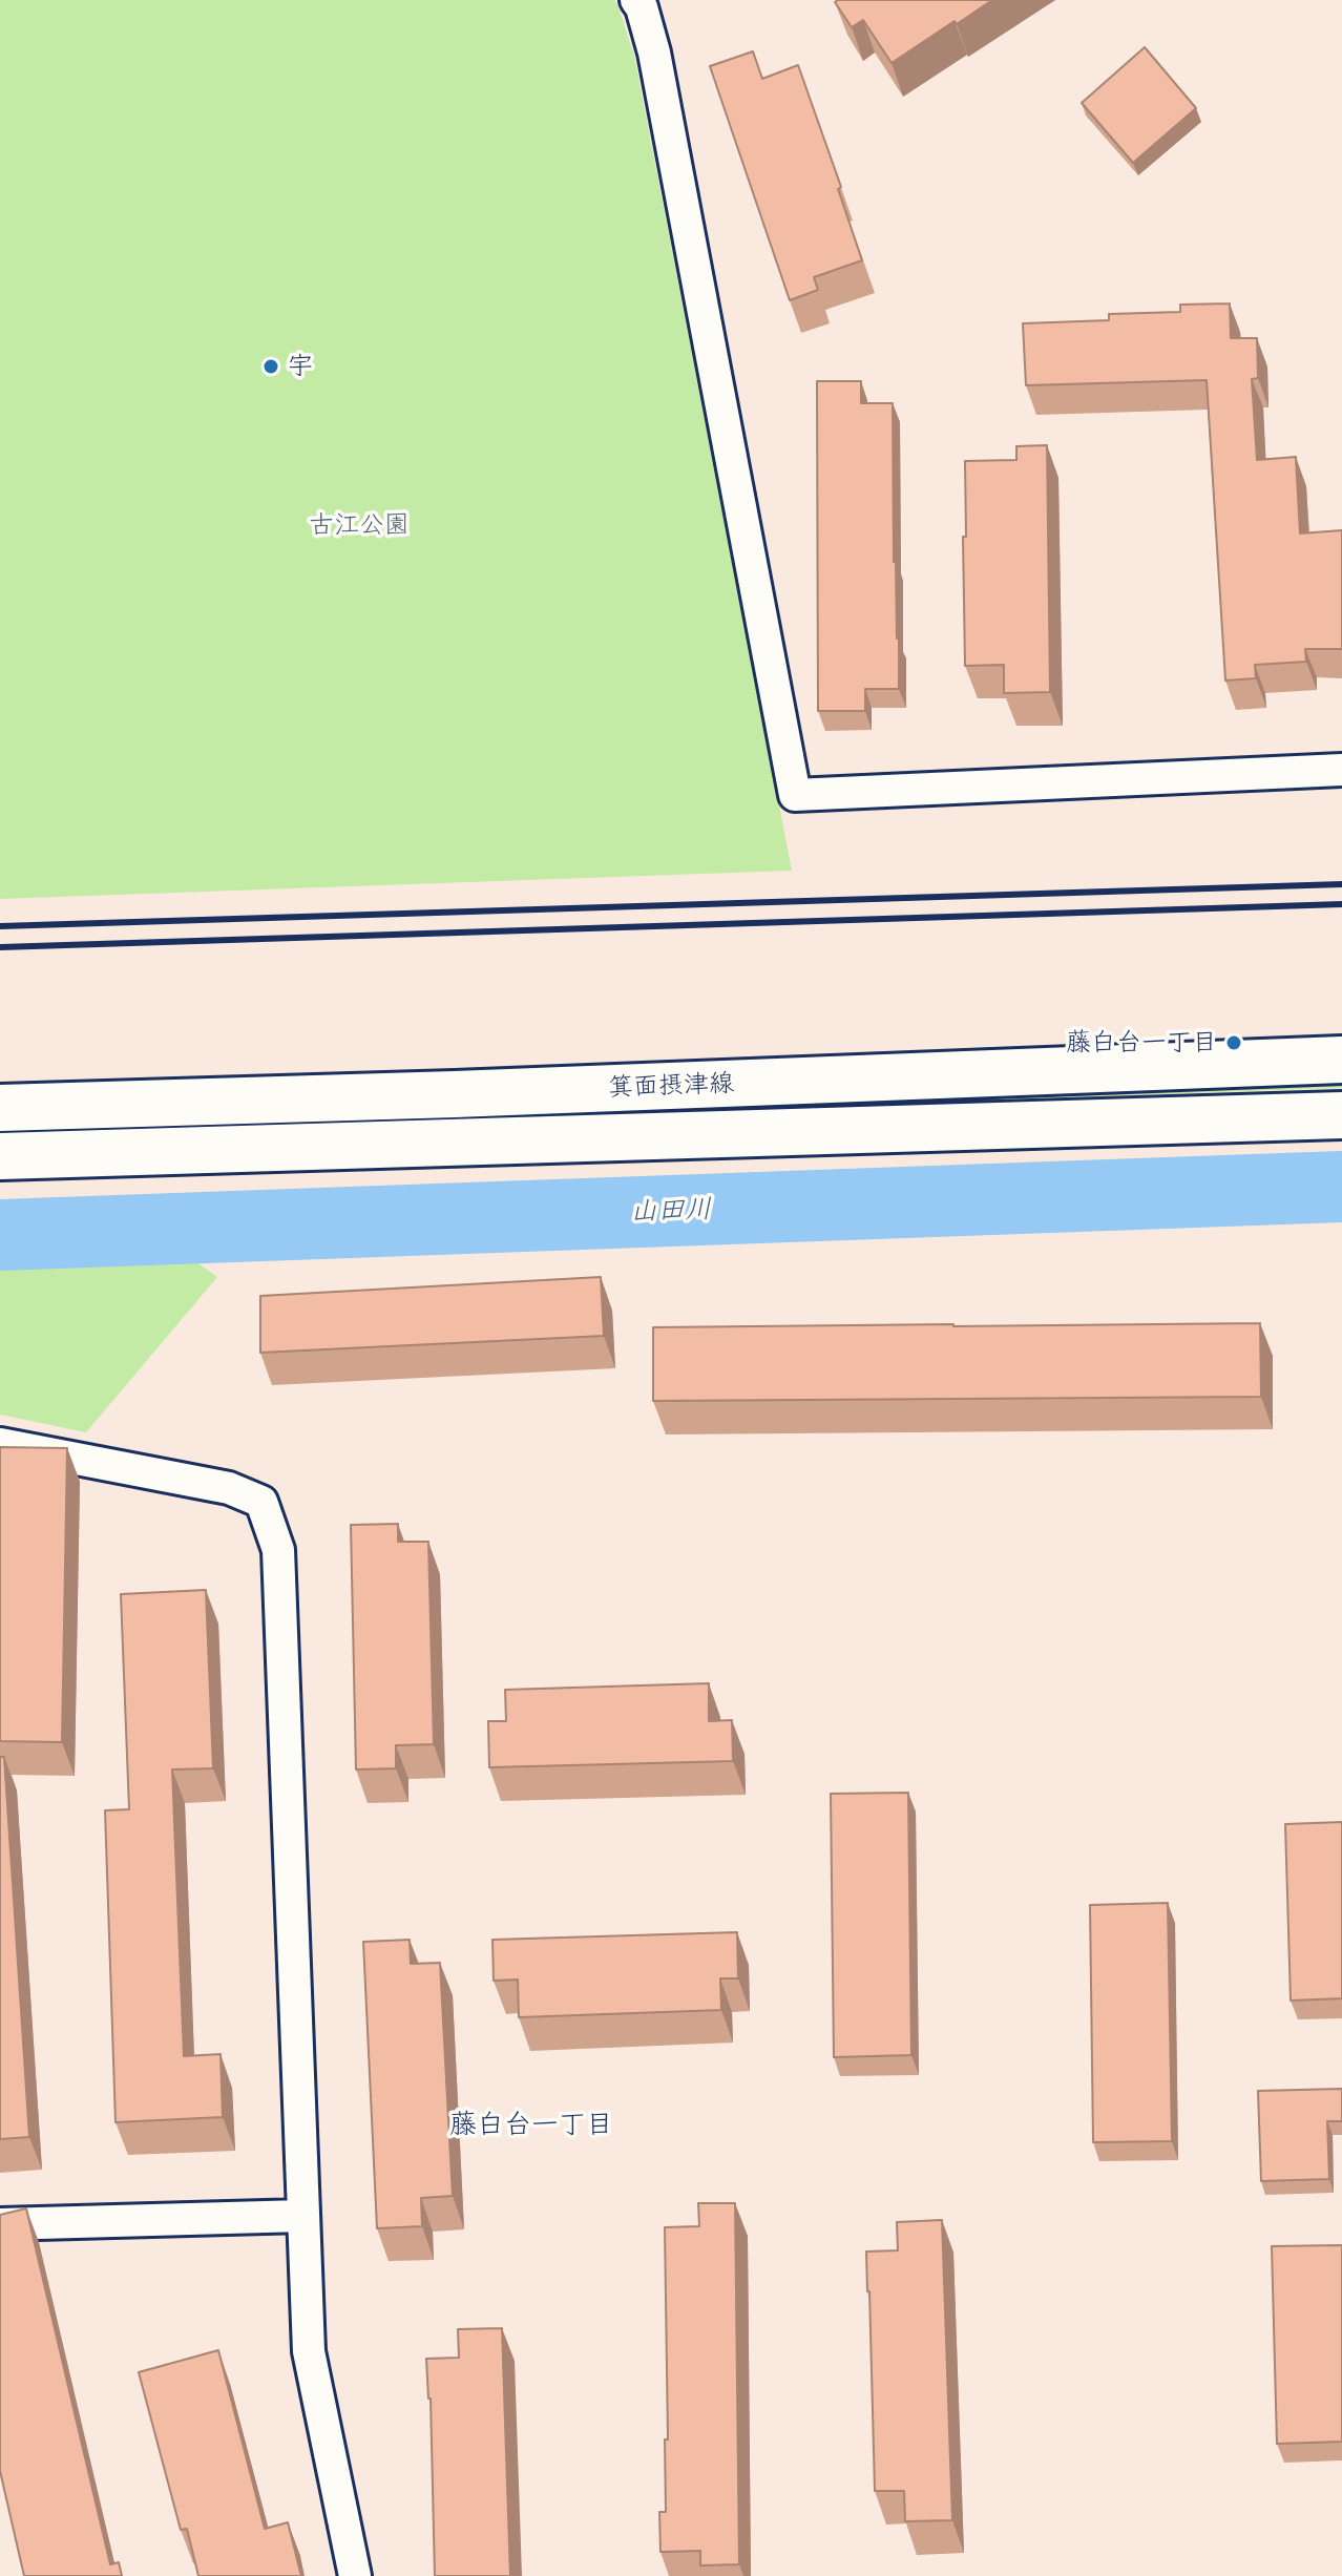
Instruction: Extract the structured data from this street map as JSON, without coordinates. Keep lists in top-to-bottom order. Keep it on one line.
{"streets":{"main road":["箕面摂津線"]},"districts":["藤白台一丁目"],"water":["山田川"],"parks":["古江公園"],"places":["宇","藤白台一丁目"]}
